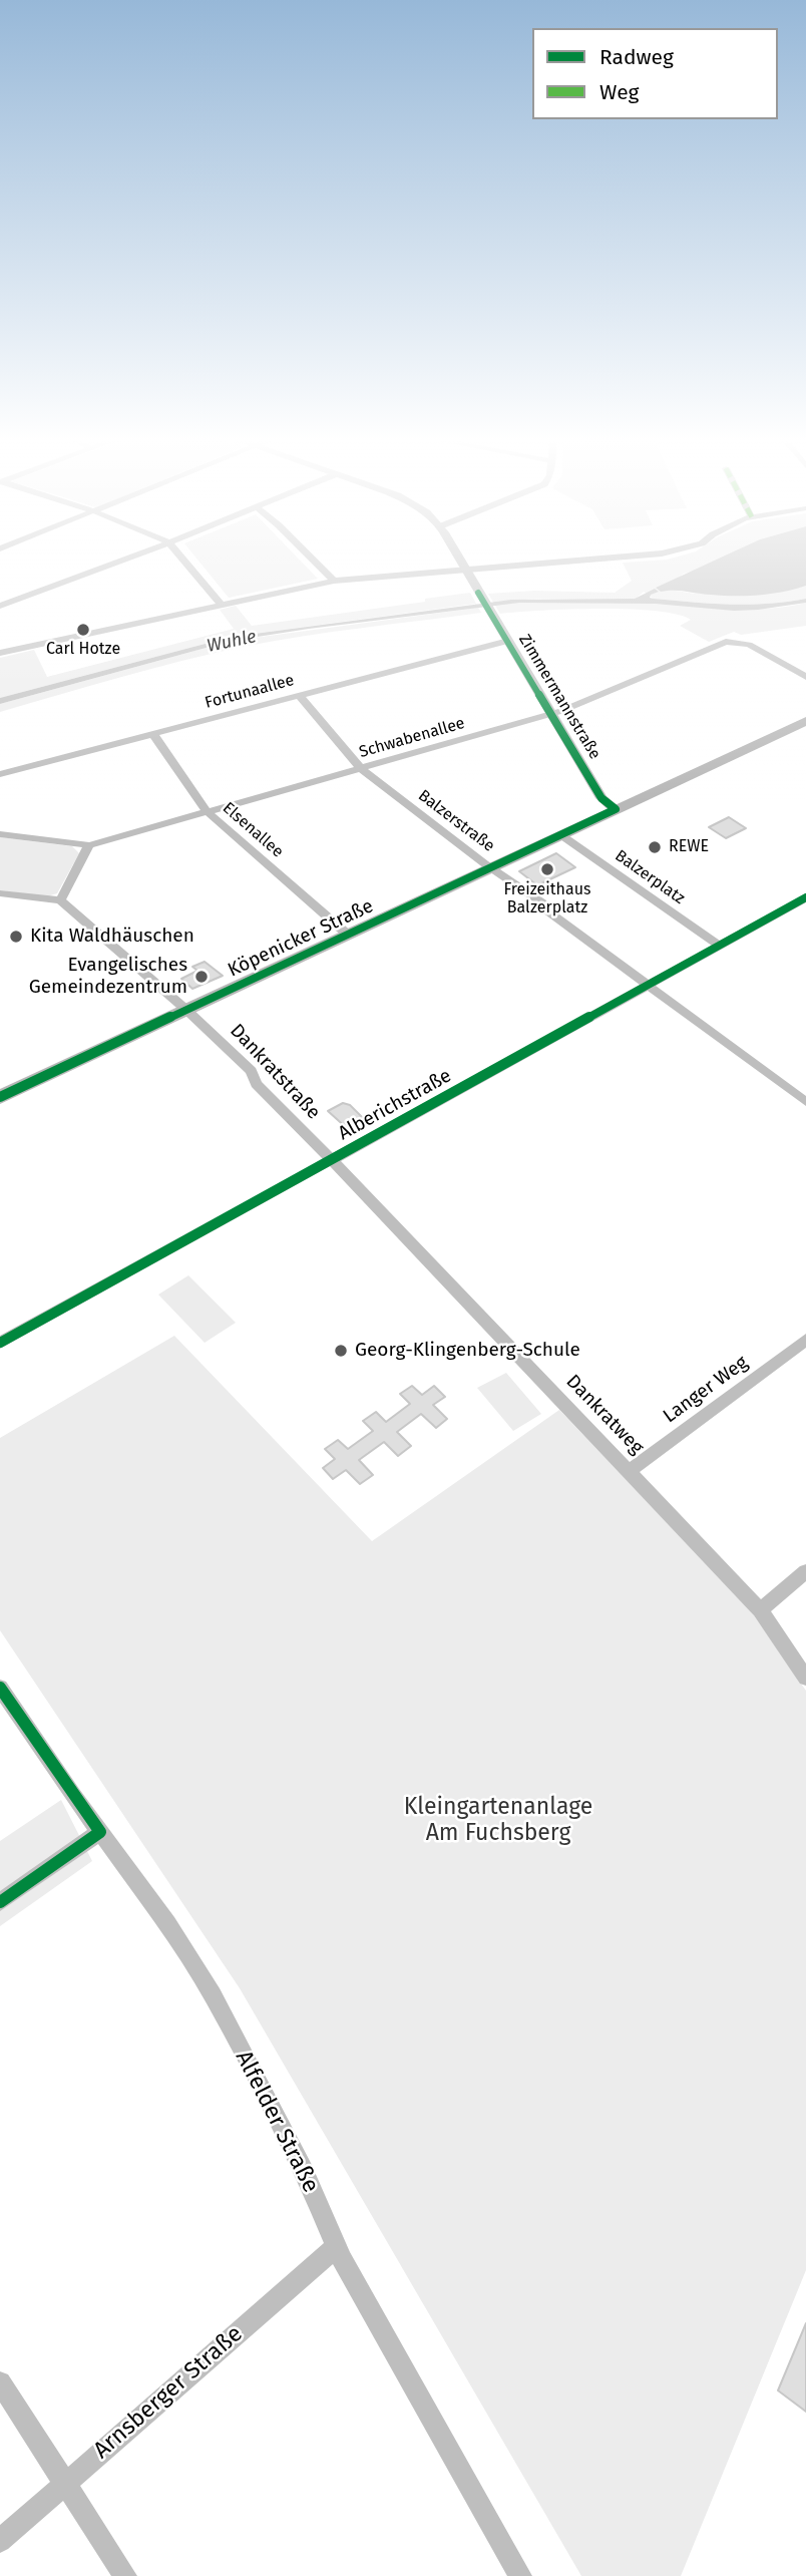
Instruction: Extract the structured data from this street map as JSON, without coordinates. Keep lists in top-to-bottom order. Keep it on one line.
{"streets":{"main road":["Köpenicker Straße"],"street":["Fortunaallee","Zimmermannstraße","Schwabenallee","Balzerstraße","Elsenallee","Balzerplatz","Dankratstraße","Alberichstraße","Langer Weg","Dankratweg","Alfelder Straße","Arnsberger Straße"]},"crossings":[["Fortunaallee","Zimmermannstraße"],["Fortunaallee","Balzerstraße"],["Fortunaallee","Elsenallee"],["Zimmermannstraße","Schwabenallee"],["Zimmermannstraße","Köpenicker Straße"],["Schwabenallee","Balzerstraße"],["Schwabenallee","Elsenallee"],["Balzerstraße","Köpenicker Straße"],["Balzerstraße","Alberichstraße"],["Elsenallee","Köpenicker Straße"],["Balzerplatz","Köpenicker Straße"],["Balzerplatz","Alberichstraße"],["Köpenicker Straße","Dankratstraße"],["Dankratstraße","Alberichstraße"],["Dankratstraße","Dankratweg"],["Alberichstraße","Dankratweg"],["Langer Weg","Dankratweg"],["Alfelder Straße","Arnsberger Straße"]],"water":["Wuhle"],"parks":["Kleingartenanlage Am Fuchsberg"],"places":["Carl Hotze","REWE","Freizeithaus Balzerplatz","Kita Waldhäuschen","Evangelisches Gemeindezentrum","Georg-Klingenberg-Schule"],"legend":["Radweg","Weg"]}
